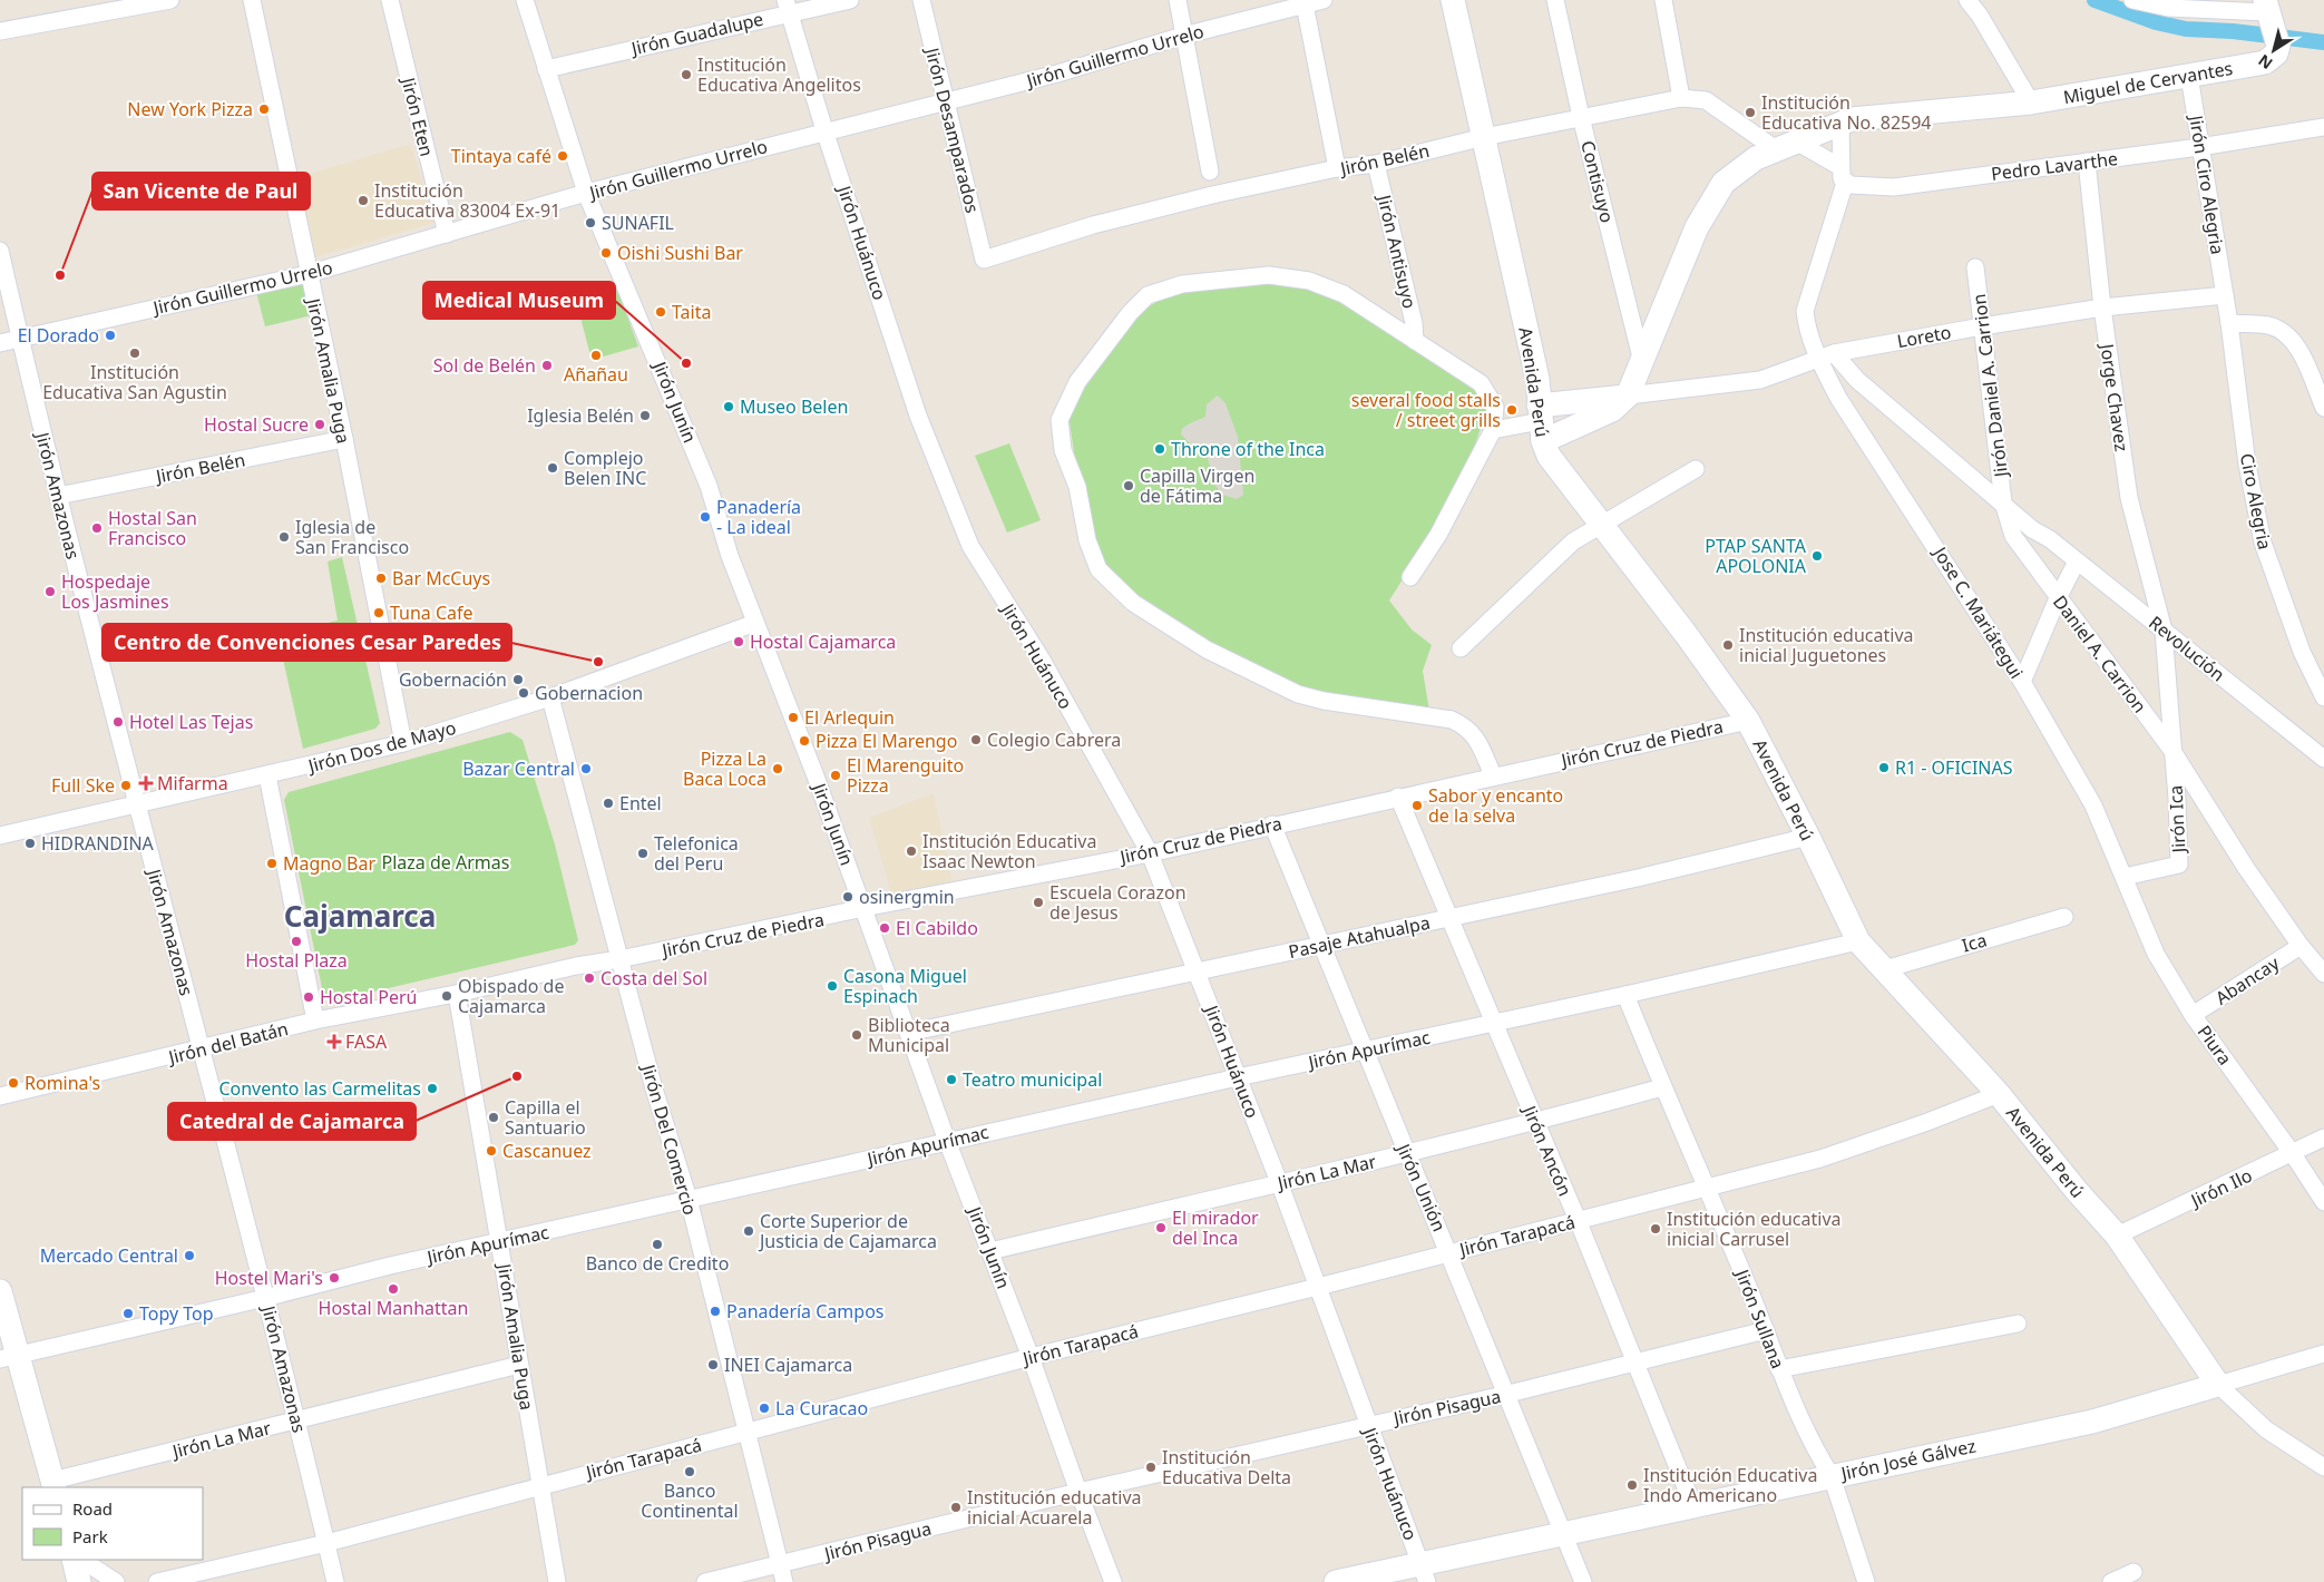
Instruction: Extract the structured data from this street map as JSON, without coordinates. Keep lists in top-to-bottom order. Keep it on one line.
{"streets":{"street":["Jirón Guadalupe","Jirón Guillermo Urrelo","Miguel de Cervantes","Jirón Eten","Jirón Desamparados","Jirón Belén","Pedro Lavarthe","Contisuyo","Jirón Ciro Alegria","Jirón Huánuco","Jirón Antisuyo","Loreto","Jirón Amalia Puga","Avenida Perú","Jirón Daniel A. Carrion","Jorge Chavez","Jirón Junín","Jirón Amazonas","Ciro Alegria","Jose C. Mariátegui","Revolución","Daniel A. Carrion","Jirón Cruz de Piedra","Jirón Dos de Mayo","Jirón Ica","Pasaje Atahualpa","Ica","Abancay","Jirón del Batán","Piura","Jirón Apurímac","Jirón Del Comercio","Jirón Ancón","Jirón La Mar","Jirón Unión","Jirón Ilo","Jirón Tarapacá","Jirón Sullana","Jirón Pisagua","Jirón José Gálvez"]},"crossings":[["Jirón Guadalupe","Jirón Huánuco"],["Jirón Guadalupe","Jirón Junín"],["Jirón Guillermo Urrelo","Jirón Eten"],["Jirón Guillermo Urrelo","Jirón Desamparados"],["Jirón Guillermo Urrelo","Jirón Huánuco"],["Jirón Guillermo Urrelo","Jirón Amalia Puga"],["Jirón Guillermo Urrelo","Jirón Junín"],["Jirón Guillermo Urrelo","Jirón Amazonas"],["Miguel de Cervantes","Jirón Belén"],["Miguel de Cervantes","Contisuyo"],["Miguel de Cervantes","Jirón Ciro Alegria"],["Miguel de Cervantes","Loreto"],["Jirón Desamparados","Jirón Belén"],["Jirón Belén","Pedro Lavarthe"],["Jirón Belén","Contisuyo"],["Jirón Belén","Jirón Antisuyo"],["Jirón Belén","Jirón Amalia Puga"],["Jirón Belén","Avenida Perú"],["Jirón Belén","Jirón Amazonas"],["Jirón Belén","Jose C. Mariátegui"],["Pedro Lavarthe","Jirón Ciro Alegria"],["Pedro Lavarthe","Jorge Chavez"],["Pedro Lavarthe","Jose C. Mariátegui"],["Jirón Ciro Alegria","Loreto"],["Jirón Ciro Alegria","Ciro Alegria"],["Jirón Huánuco","Jirón Cruz de Piedra"],["Jirón Huánuco","Pasaje Atahualpa"],["Jirón Huánuco","Jirón Apurímac"],["Jirón Huánuco","Jirón La Mar"],["Jirón Huánuco","Jirón Tarapacá"],["Jirón Huánuco","Jirón Pisagua"],["Jirón Huánuco","Jirón José Gálvez"],["Loreto","Jirón Daniel A. Carrion"],["Loreto","Jorge Chavez"],["Loreto","Ciro Alegria"],["Loreto","Jose C. Mariátegui"],["Jirón Amalia Puga","Jirón Cruz de Piedra"],["Jirón Amalia Puga","Jirón Dos de Mayo"],["Jirón Amalia Puga","Jirón del Batán"],["Jirón Amalia Puga","Jirón Apurímac"],["Jirón Amalia Puga","Jirón La Mar"],["Jirón Amalia Puga","Jirón Tarapacá"],["Avenida Perú","Jirón Cruz de Piedra"],["Avenida Perú","Pasaje Atahualpa"],["Avenida Perú","Ica"],["Avenida Perú","Jirón Apurímac"],["Avenida Perú","Jirón Ilo"],["Avenida Perú","Jirón Tarapacá"],["Avenida Perú","Jirón José Gálvez"],["Jirón Daniel A. Carrion","Revolución"],["Jirón Daniel A. Carrion","Daniel A. Carrion"],["Jorge Chavez","Revolución"],["Jorge Chavez","Daniel A. Carrion"],["Jorge Chavez","Jirón Ica"],["Jirón Junín","Jirón Cruz de Piedra"],["Jirón Junín","Jirón Dos de Mayo"],["Jirón Junín","Pasaje Atahualpa"],["Jirón Junín","Jirón Apurímac"],["Jirón Junín","Jirón La Mar"],["Jirón Junín","Jirón Tarapacá"],["Jirón Junín","Jirón Pisagua"],["Jirón Amazonas","Jirón Dos de Mayo"],["Jirón Amazonas","Jirón del Batán"],["Jirón Amazonas","Jirón Apurímac"],["Jirón Amazonas","Jirón La Mar"],["Jirón Amazonas","Jirón Tarapacá"],["Jose C. Mariátegui","Jirón Ica"],["Jose C. Mariátegui","Piura"],["Daniel A. Carrion","Jirón Ica"],["Jirón Cruz de Piedra","Jirón del Batán"],["Jirón Cruz de Piedra","Jirón Del Comercio"],["Jirón Cruz de Piedra","Jirón Ancón"],["Jirón Cruz de Piedra","Jirón Unión"],["Jirón Dos de Mayo","Jirón Del Comercio"],["Jirón Ica","Piura"],["Pasaje Atahualpa","Jirón Ancón"],["Pasaje Atahualpa","Jirón Unión"],["Abancay","Piura"],["Piura","Jirón Ilo"],["Jirón Apurímac","Jirón Del Comercio"],["Jirón Apurímac","Jirón Ancón"],["Jirón Apurímac","Jirón Unión"],["Jirón Apurímac","Jirón Sullana"],["Jirón Del Comercio","Jirón Tarapacá"],["Jirón Del Comercio","Jirón Pisagua"],["Jirón Ancón","Jirón La Mar"],["Jirón Ancón","Jirón Tarapacá"],["Jirón Ancón","Jirón Pisagua"],["Jirón Ancón","Jirón José Gálvez"],["Jirón La Mar","Jirón Unión"],["Jirón La Mar","Jirón Sullana"],["Jirón Unión","Jirón Tarapacá"],["Jirón Unión","Jirón Pisagua"],["Jirón Unión","Jirón José Gálvez"],["Jirón Tarapacá","Jirón Sullana"],["Jirón Sullana","Jirón Pisagua"],["Jirón Sullana","Jirón José Gálvez"]],"districts":["Cajamarca"],"parks":["Plaza de Armas"],"places":{"other":["Institución Educativa Angelitos","New York Pizza","Institución Educativa No. 82594","Tintaya café","Institución Educativa 83004 Ex-91","SUNAFIL","Oishi Sushi Bar","San Vicente de Paul","Taita","El Dorado","Institución Educativa San Agustin","Añañau","Medical Museum","Sol de Belén","Museo Belen","several food stalls / street grills","Iglesia Belén","Hostal Sucre","Throne of the Inca","Complejo Belen INC","Capilla Virgen de Fátima","Panadería - La ideal","Hostal San Francisco","Iglesia de San Francisco","PTAP SANTA APOLONIA","Bar McCuys","Hospedaje Los Jasmines","Tuna Cafe","Hostal Cajamarca","Institución educativa inicial Juguetones","Centro de Convenciones Cesar Paredes","Gobernación","Gobernacion","El Arlequin","Hotel Las Tejas","Colegio Cabrera","Pizza El Marengo","R1 - OFICINAS","Bazar Central","Pizza La Baca Loca","El Marenguito Pizza","Full Ske","Entel","Sabor y encanto de la selva","HIDRANDINA","Institución Educativa Isaac Newton","Telefonica del Peru","Magno Bar","osinergmin","Escuela Corazon de Jesus","El Cabildo","Hostal Plaza","Costa del Sol","Casona Miguel Espinach","Obispado de Cajamarca","Hostal Perú","Biblioteca Municipal","Catedral de Cajamarca","Teatro municipal","Romina's","Convento las Carmelitas","Capilla el Santuario","Cascanuez","El mirador del Inca","Institución educativa inicial Carrusel","Corte Superior de Justicia de Cajamarca","Banco de Credito","Mercado Central","Hostel Mari's","Hostal Manhattan","Panadería Campos","Topy Top","INEI Cajamarca","La Curacao","Institución Educativa Delta","Banco Continental","Institución Educativa Indo Americano","Institución educativa inicial Acuarela"],"health":["Mifarma","FASA"]},"legend":["Road","Park"],"north":"bottom left"}
